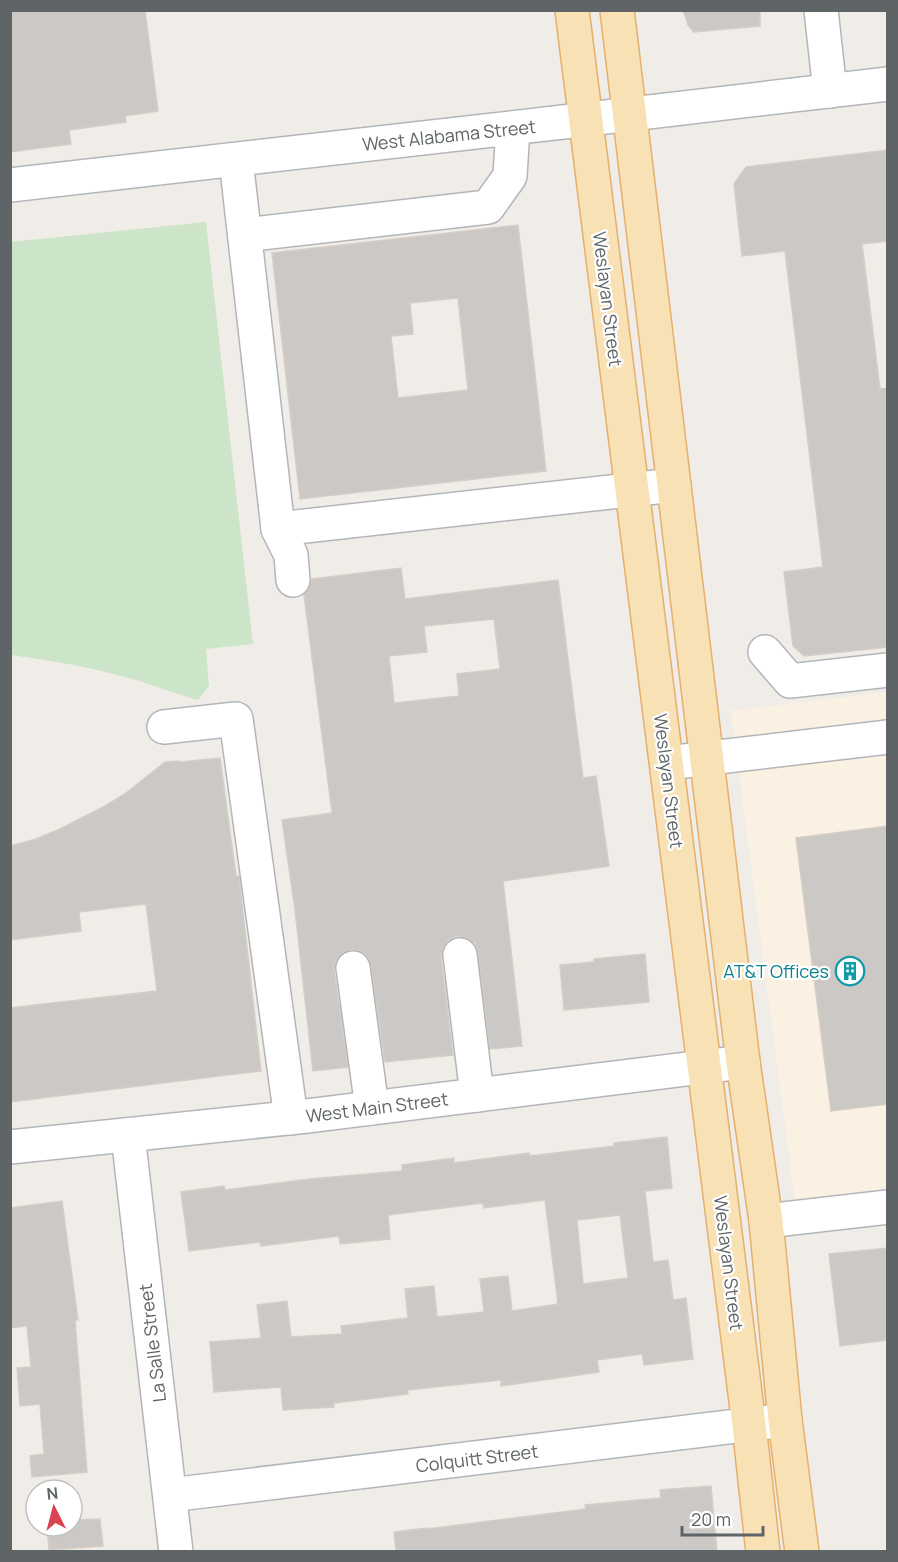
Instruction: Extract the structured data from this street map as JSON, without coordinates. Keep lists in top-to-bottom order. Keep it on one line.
{"streets":{"main road":["Weslayan Street"],"street":["West Alabama Street","West Main Street","La Salle Street","Colquitt Street"]},"crossings":[["West Alabama Street","Weslayan Street"],["Weslayan Street","West Main Street"],["Weslayan Street","Colquitt Street"],["West Main Street","La Salle Street"],["La Salle Street","Colquitt Street"]],"places":{"building":["AT&T Offices"]},"scale_bar":"20 m","north":"top"}
